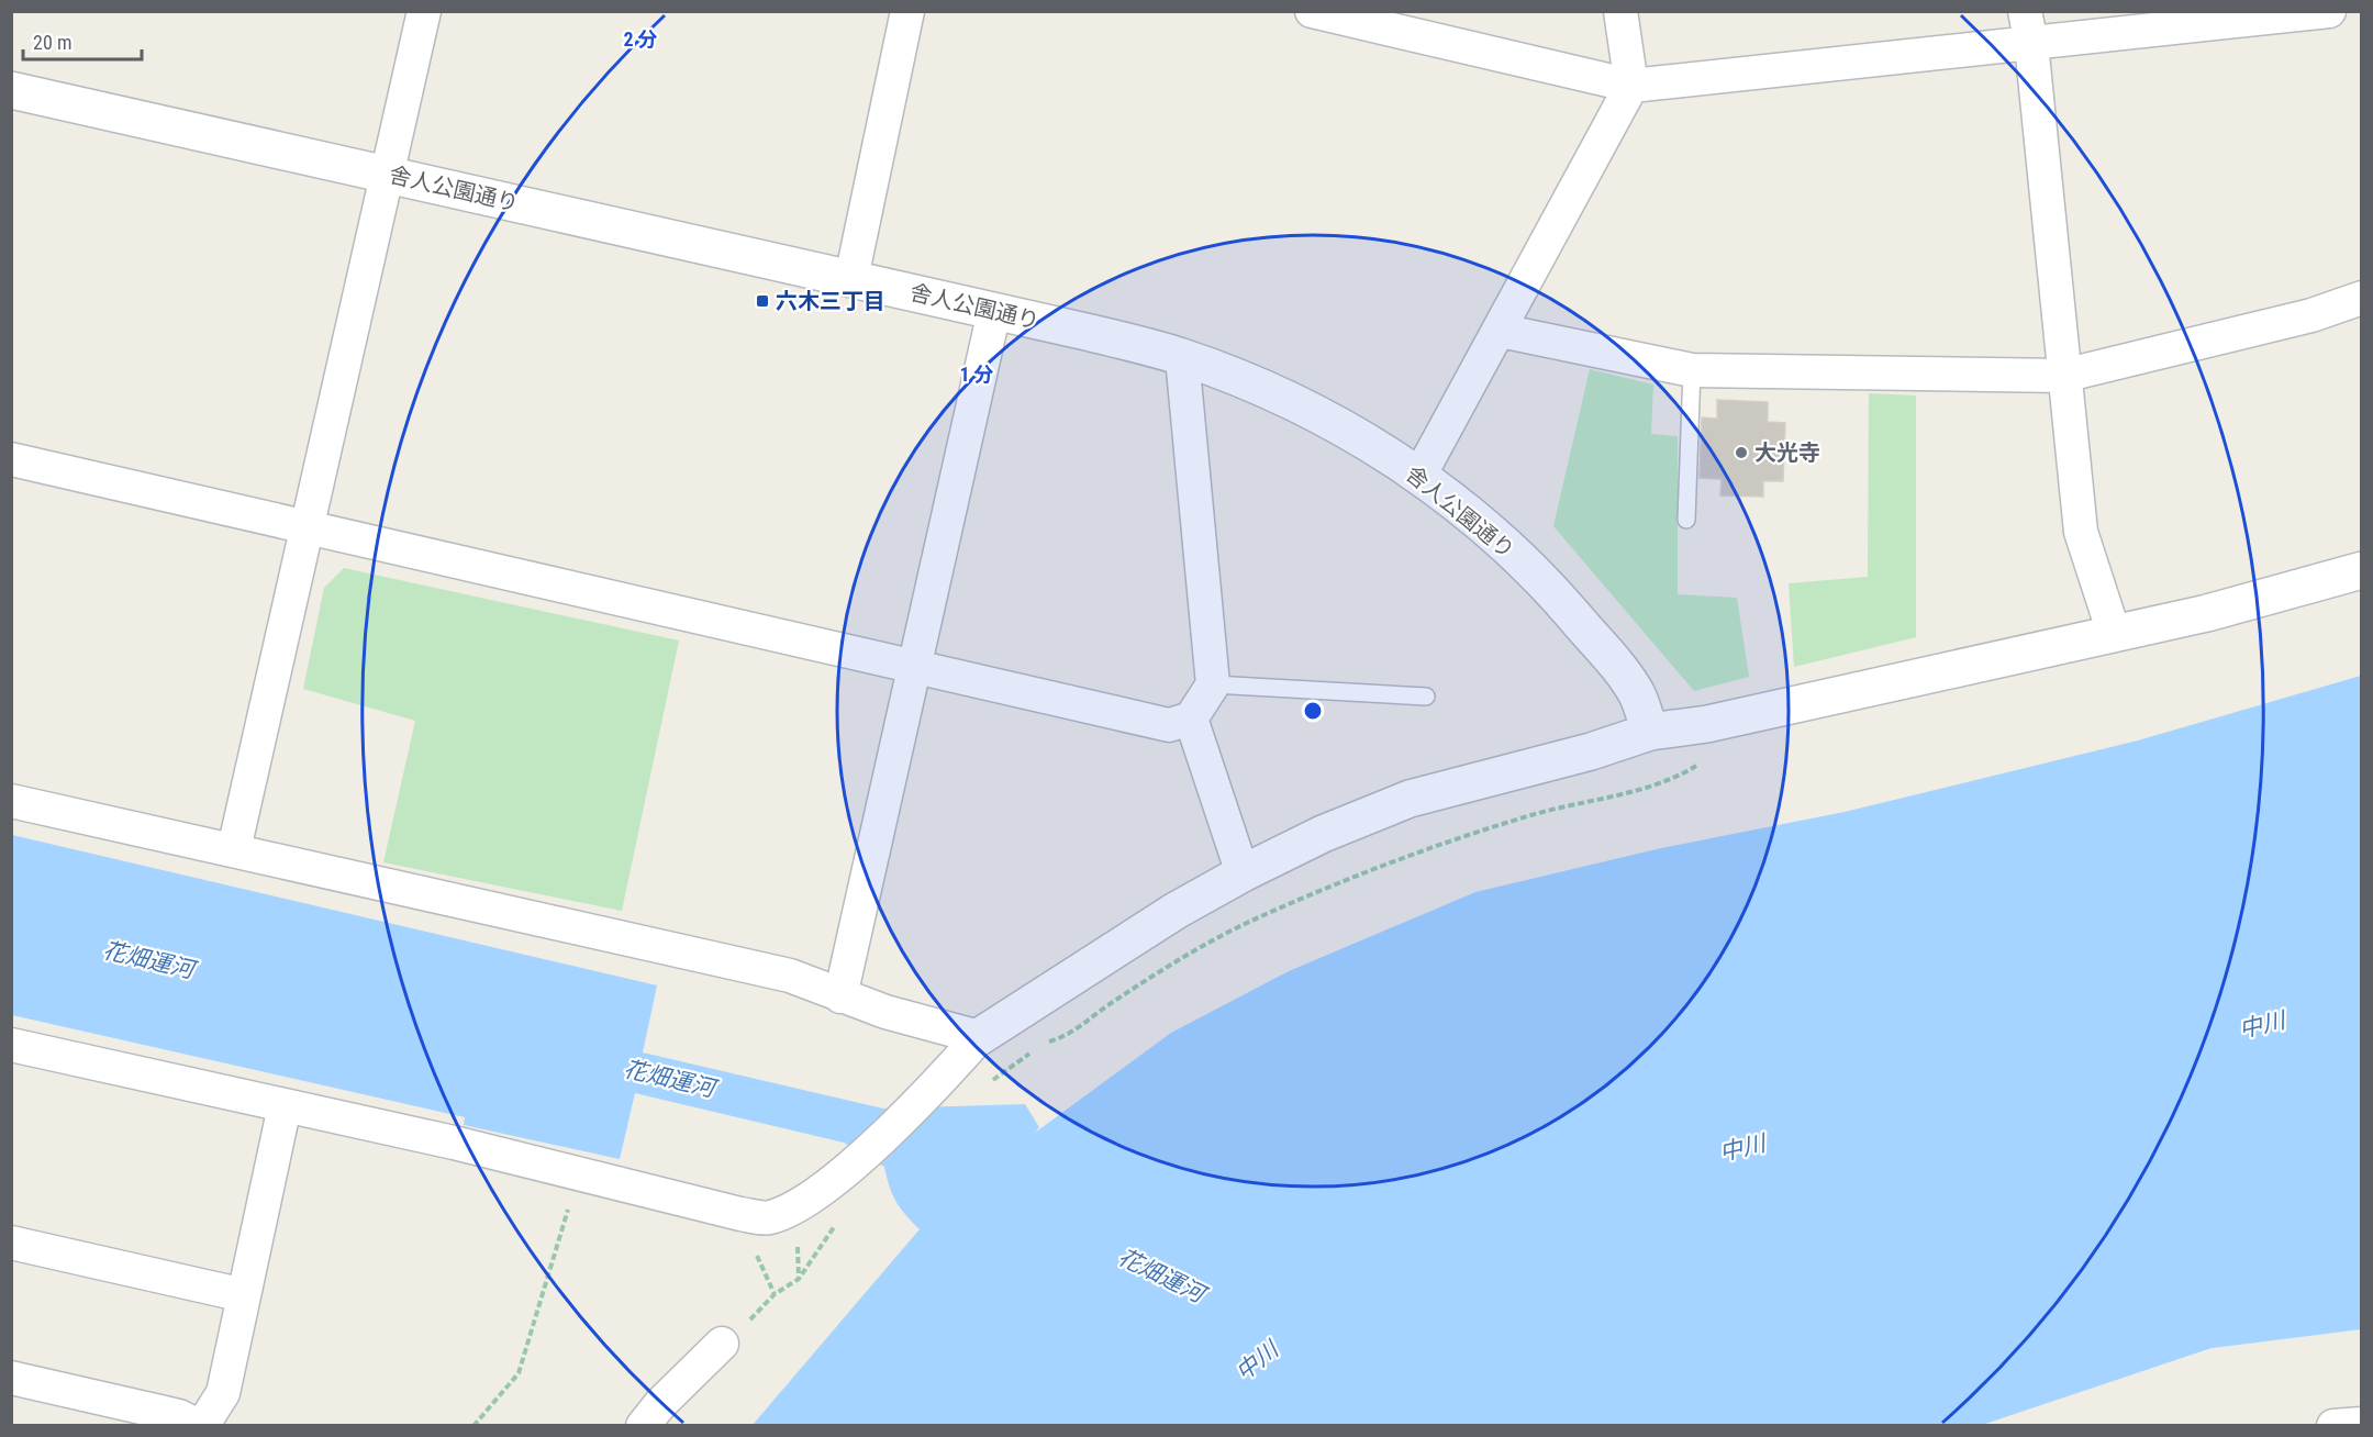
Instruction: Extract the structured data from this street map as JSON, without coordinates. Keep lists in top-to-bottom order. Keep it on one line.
{"streets":{"street":["舎人公園通り"]},"water":["花畑運河","中川"],"places":{"transit":["六木三丁目"],"other":["大光寺"]},"scale_bar":"20 m","rings":["2 分","1 分"]}
